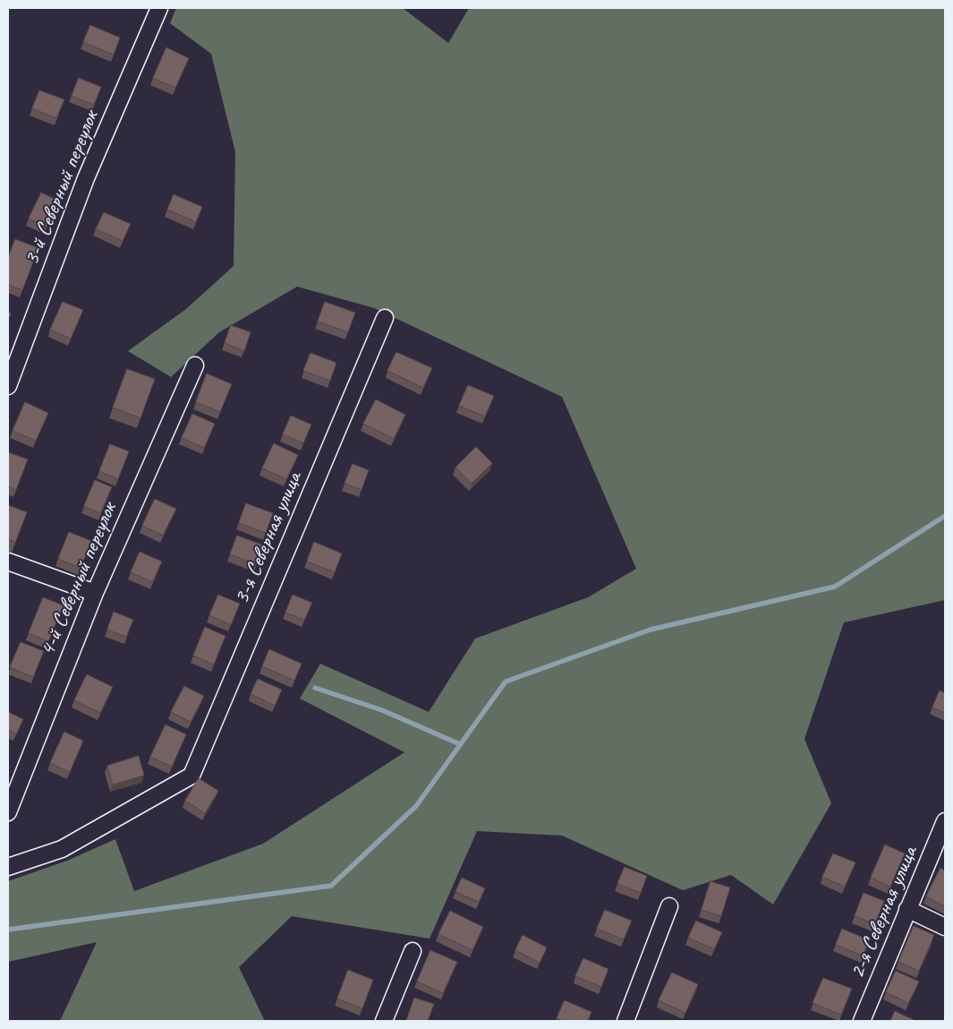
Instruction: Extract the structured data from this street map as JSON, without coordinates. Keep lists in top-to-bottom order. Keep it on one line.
{"streets":{"street":["3-й Северный переулок","3-я Северная улица","4-й Северный переулок","2-я Северная улица"]}}
